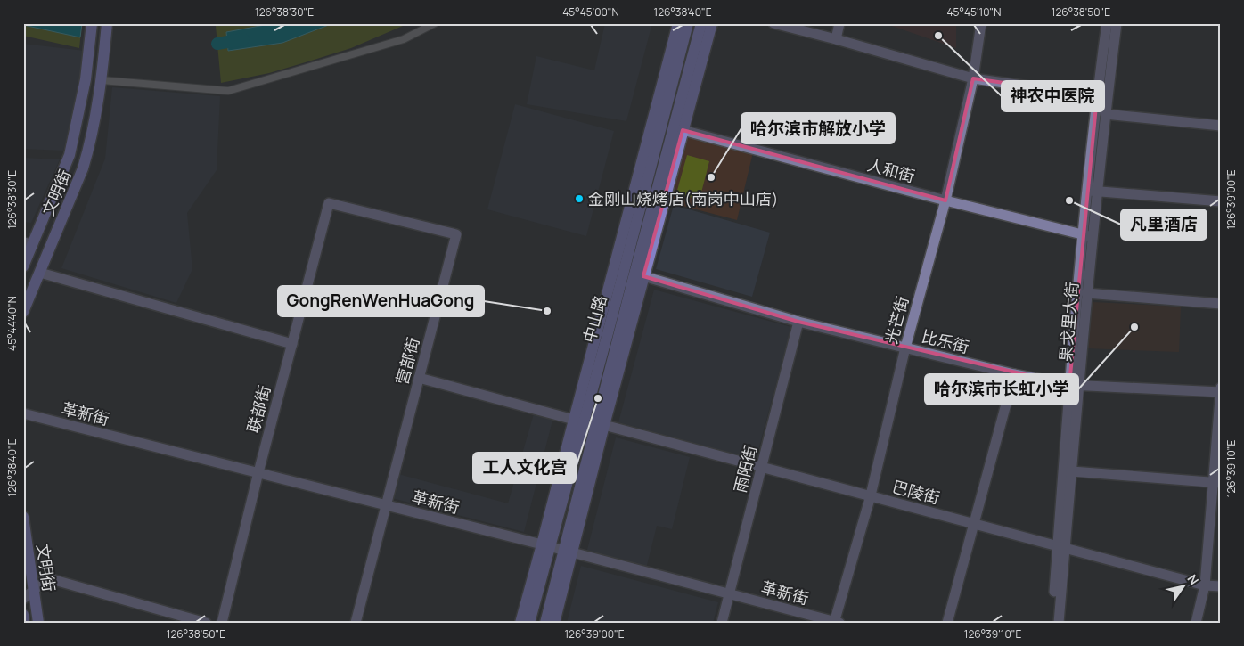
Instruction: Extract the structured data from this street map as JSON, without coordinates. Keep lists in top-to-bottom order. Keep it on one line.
{"streets":{"main road":["文明街","中山路"],"street":["人和街","光芒街","果戈里大街","比乐街","营部街","联部街","革新街","雨阳街","巴陵街"]},"crossings":[["人和街","光芒街"],["人和街","果戈里大街"],["中山路","革新街"],["光芒街","比乐街"],["光芒街","革新街"],["光芒街","巴陵街"],["果戈里大街","比乐街"],["果戈里大街","巴陵街"],["比乐街","雨阳街"],["营部街","联部街"],["营部街","革新街"],["联部街","革新街"],["革新街","雨阳街"],["雨阳街","巴陵街"]],"places":["神农中医院","哈尔滨市解放小学","金刚山烧烤店(南岗中山店)","凡里酒店","GongRenWenHuaGong","哈尔滨市长虹小学","工人文化宫"],"north":"top right","coordinates":["126°38'30\"E","45°45'00\"N","126°38'40\"E","45°45'10\"N","126°38'50\"E","126°39'00\"E","45°44'40\"N","126°39'10\"E"]}
